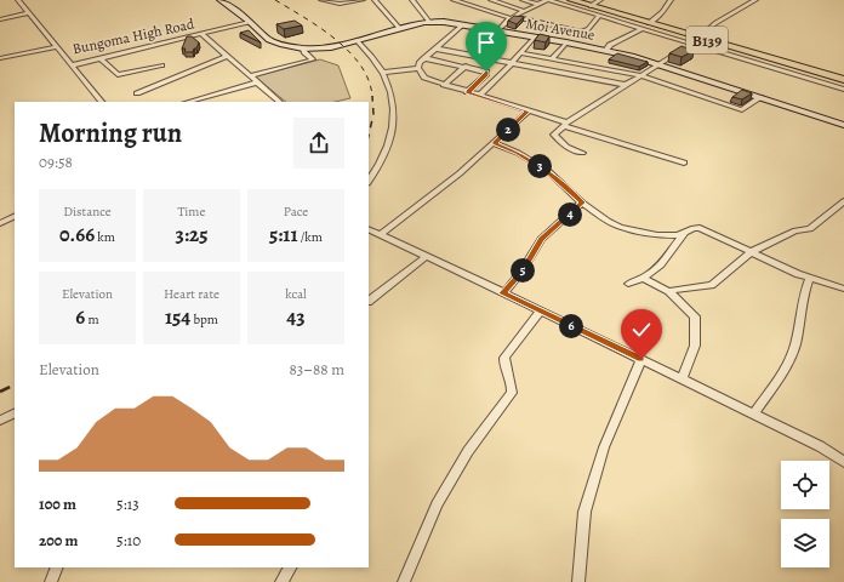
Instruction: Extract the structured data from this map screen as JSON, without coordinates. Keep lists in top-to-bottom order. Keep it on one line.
{"streets":{"main road":["B139"],"street":["Moi Avenue","Bungoma High Road"]},"crossings":[["Moi Avenue","Bungoma High Road"]],"page":{"heading":["Morning run","09:58"],"pins":["2","3","4","5","6"],"stats":[["Distance","0.66 km"],["Time","3:25"],["Pace","5:11 /km"],["Elevation","6 m"],["Heart rate","154 bpm"],["kcal","43"]],"chart":["Elevation","83–88 m"],"list":[{"name":"100 m","note":"5:13"},{"name":"200 m","note":"5:10"}]}}
